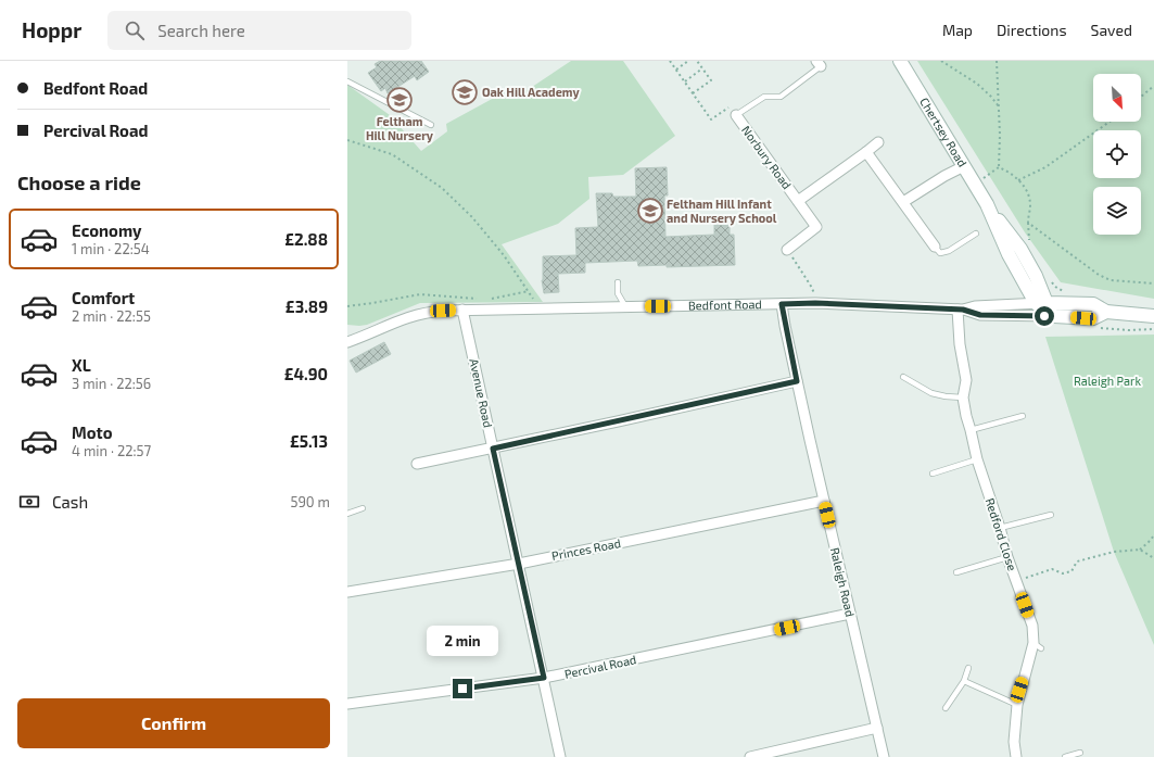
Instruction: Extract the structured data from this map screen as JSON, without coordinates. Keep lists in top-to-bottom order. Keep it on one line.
{"streets":{"street":["Chertsey Road","Norbury Road","Bedfont Road","Avenue Road","Redford Close","Princes Road","Raleigh Road","Percival Road"]},"crossings":[["Chertsey Road","Bedfont Road"],["Bedfont Road","Avenue Road"],["Bedfont Road","Redford Close"],["Bedfont Road","Raleigh Road"],["Avenue Road","Princes Road"],["Avenue Road","Percival Road"],["Princes Road","Raleigh Road"],["Raleigh Road","Percival Road"]],"parks":["Raleigh Park"],"places":{"school or university":["Oak Hill Academy","Feltham Hill Nursery","Feltham Hill Infant and Nursery School"]},"north":"bottom right","page":{"header":"Hoppr","search":"Search here","nav":["Map","Directions","Saved"],"banner":["Bedfont Road","Percival Road"],"heading":"Choose a ride","list":[{"name":"Economy","note":"1 min · 22:54","value":"£2.88"},{"name":"Comfort","note":"2 min · 22:55","value":"£3.89"},{"name":"XL","note":"3 min · 22:56","value":"£4.90"},{"name":"Moto","note":"4 min · 22:57","value":"£5.13"}],"pay":["Cash","590 m"],"bubble":"2 min","buttons":"Confirm"}}
